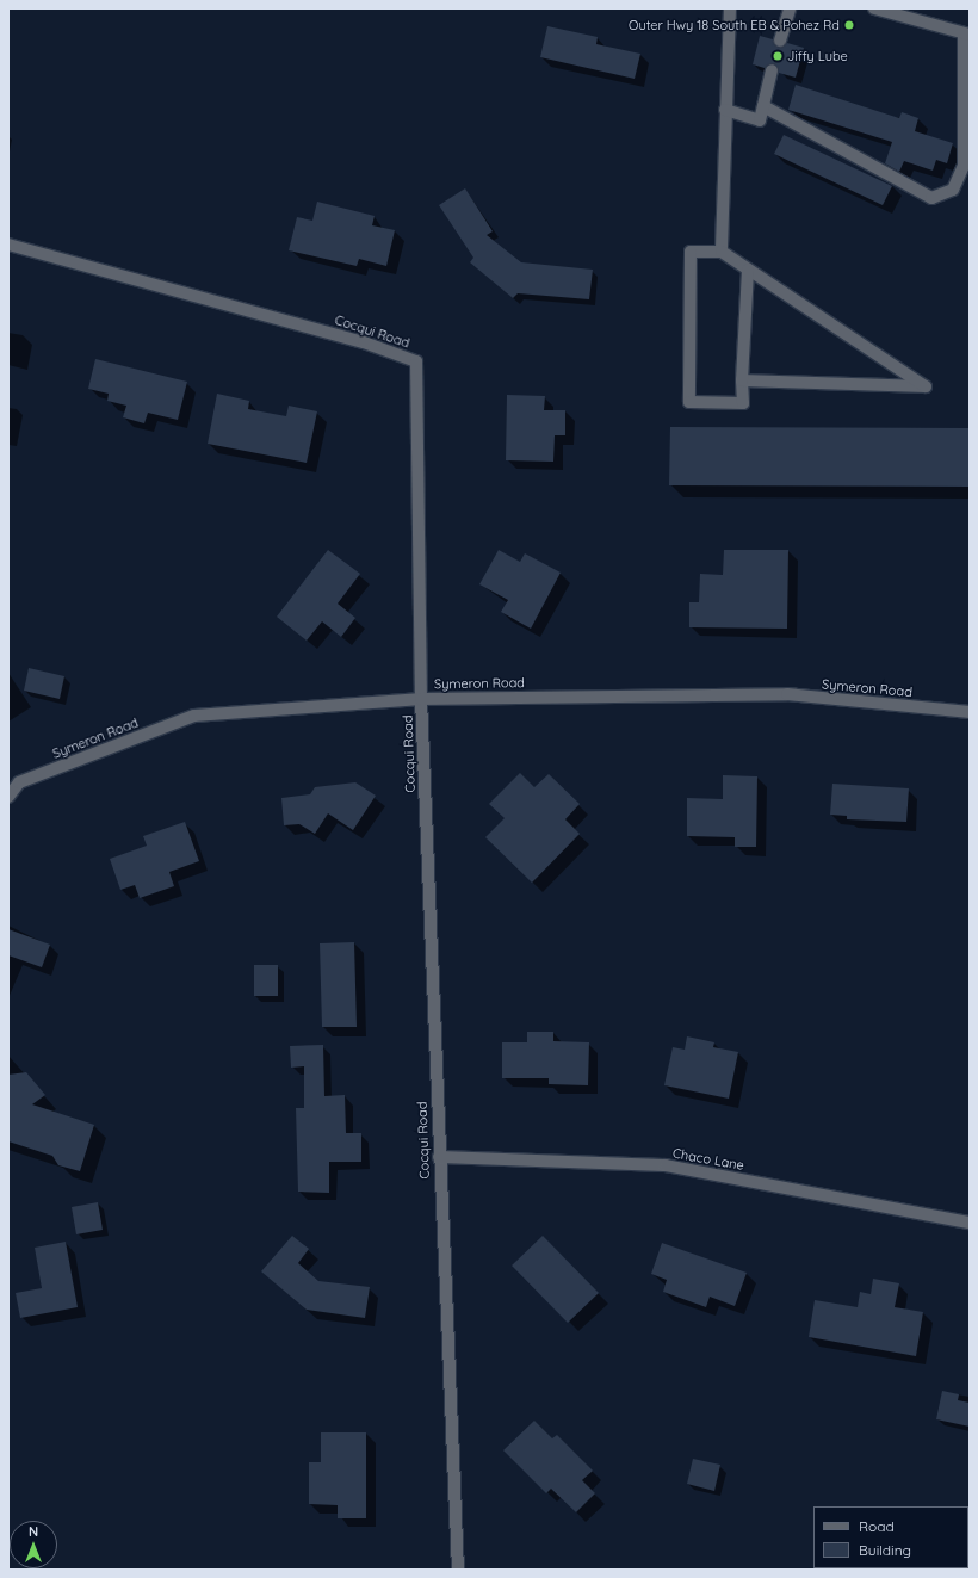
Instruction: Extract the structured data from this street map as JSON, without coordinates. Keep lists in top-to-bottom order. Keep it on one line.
{"streets":{"street":["Cocqui Road","Symeron Road","Chaco Lane"]},"crossings":[["Cocqui Road","Symeron Road"],["Cocqui Road","Chaco Lane"]],"places":["Outer Hwy 18 South EB & Pohez Rd","Jiffy Lube"],"legend":["Road","Building"],"north":"top"}
